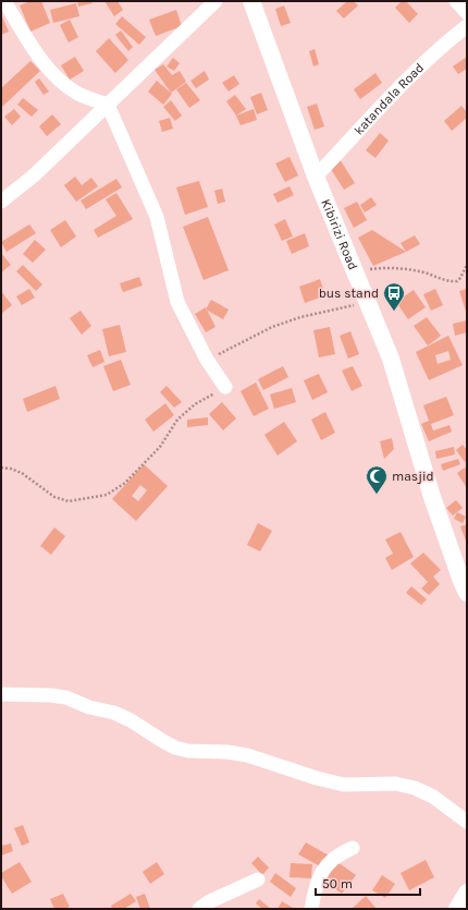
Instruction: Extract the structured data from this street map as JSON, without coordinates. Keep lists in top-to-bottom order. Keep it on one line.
{"streets":{"street":["katandala Road","Kibirizi Road"]},"crossings":[["katandala Road","Kibirizi Road"]],"places":{"bus stop":["bus stand"],"mosque":["masjid"]},"scale_bar":"50 m"}
